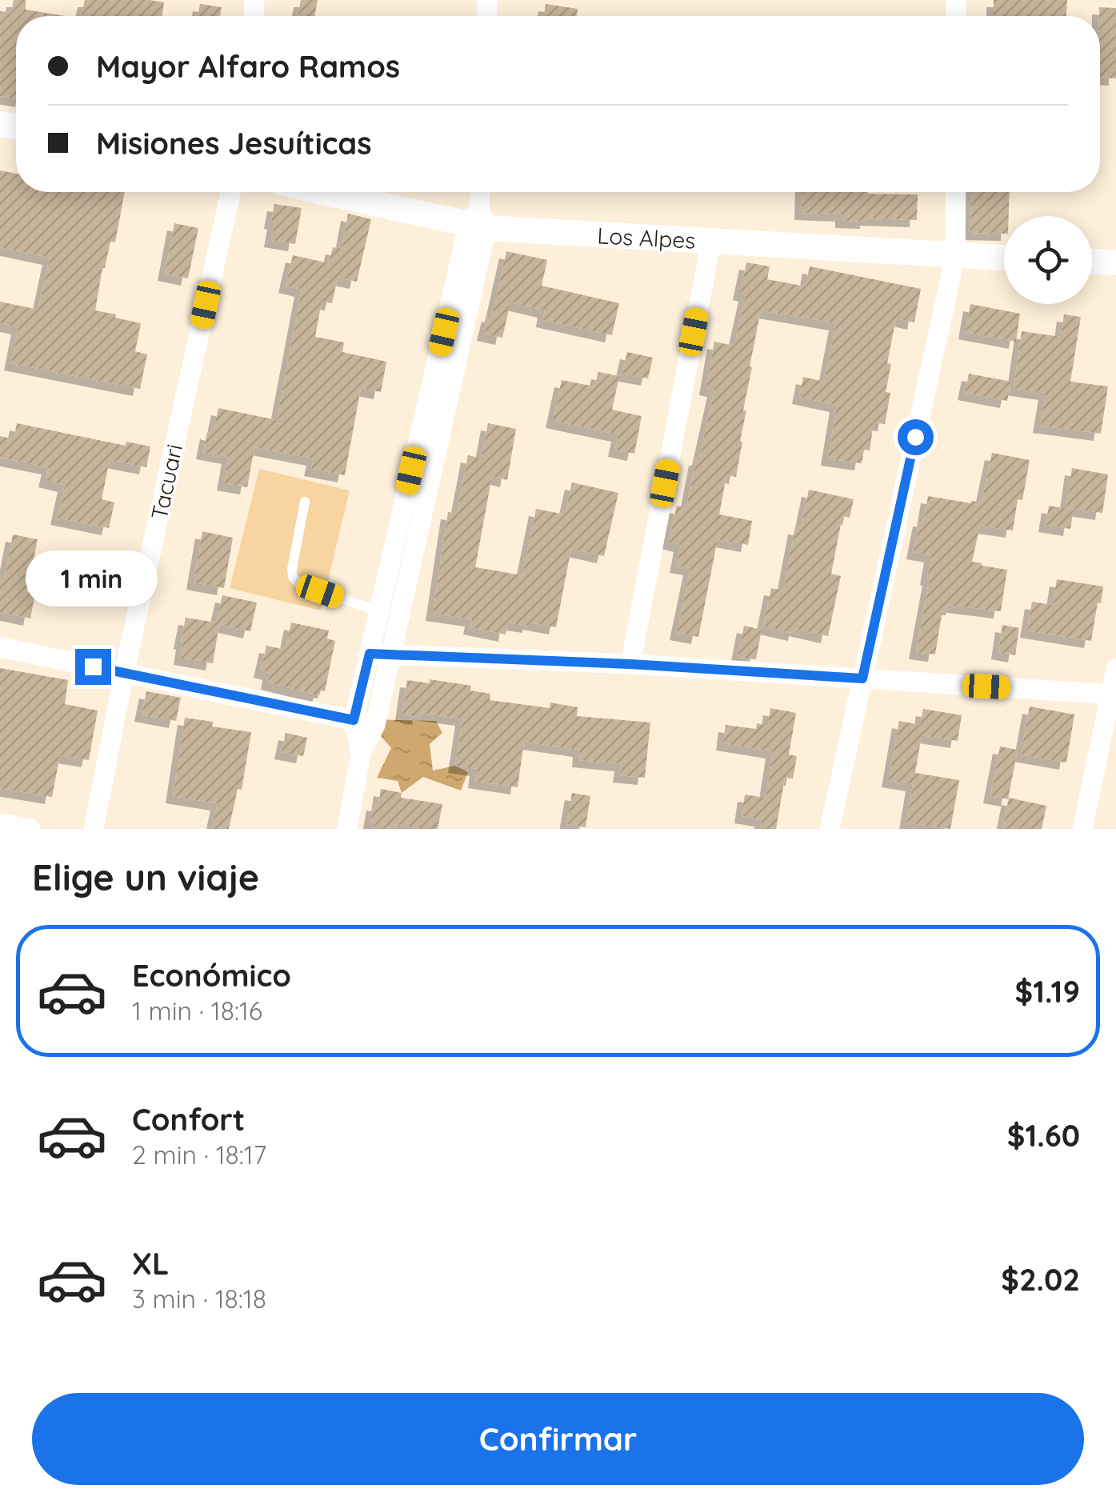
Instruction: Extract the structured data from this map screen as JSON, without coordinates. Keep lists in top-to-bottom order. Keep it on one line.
{"streets":{"street":["Los Alpes","Tacuari"]},"page":{"banner":["Mayor Alfaro Ramos","Misiones Jesuíticas"],"bubble":"1 min","heading":"Elige un viaje","list":[{"name":"Económico","note":"1 min · 18:16","value":"$1.19"},{"name":"Confort","note":"2 min · 18:17","value":"$1.60"},{"name":"XL","note":"3 min · 18:18","value":"$2.02"}],"buttons":"Confirmar"}}
